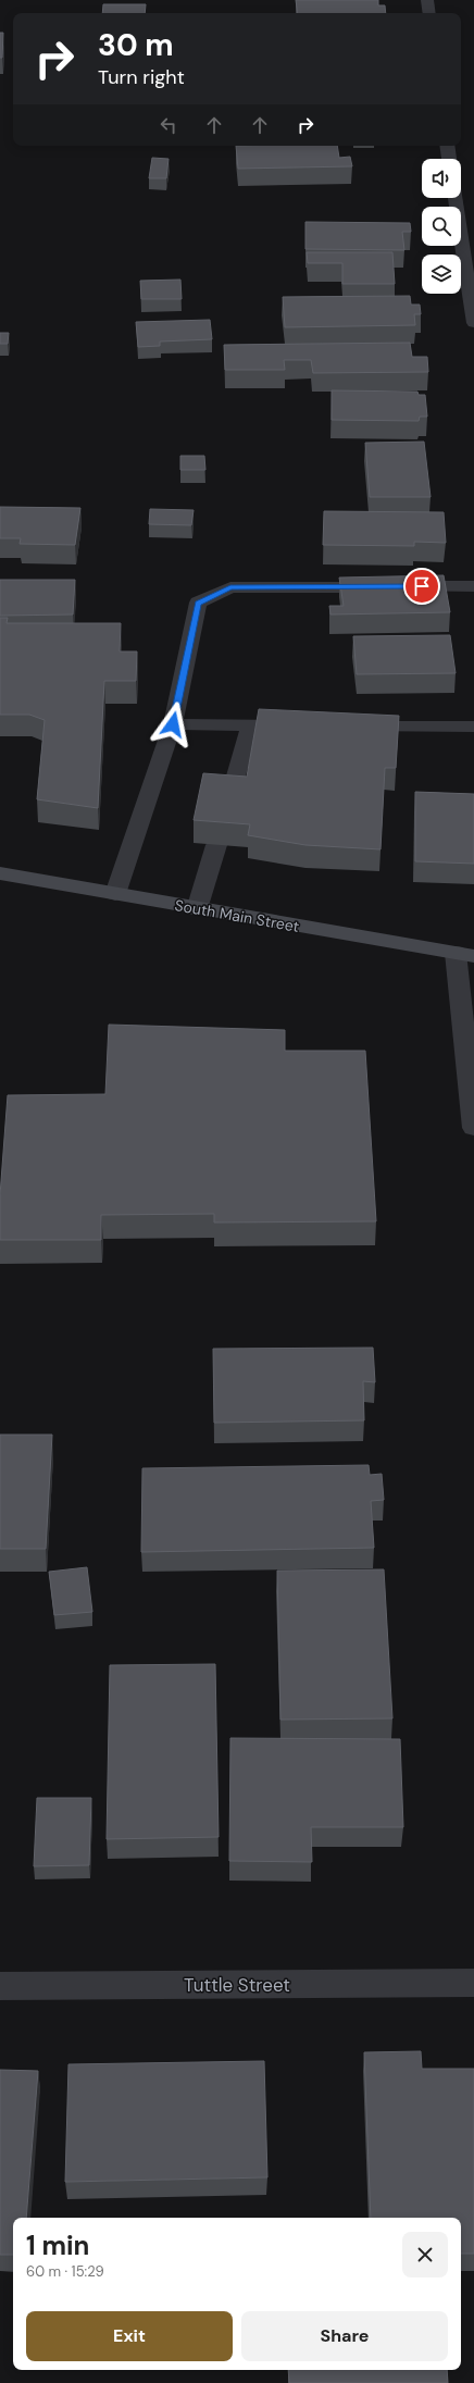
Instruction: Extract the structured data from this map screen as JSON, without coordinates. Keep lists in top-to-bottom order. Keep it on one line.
{"streets":{"main road":["South Main Street"],"street":["Tuttle Street"]},"page":{"turn":["30 m","Turn right"],"heading":["1 min","60 m · 15:29"],"buttons":["Exit","Share"]}}
